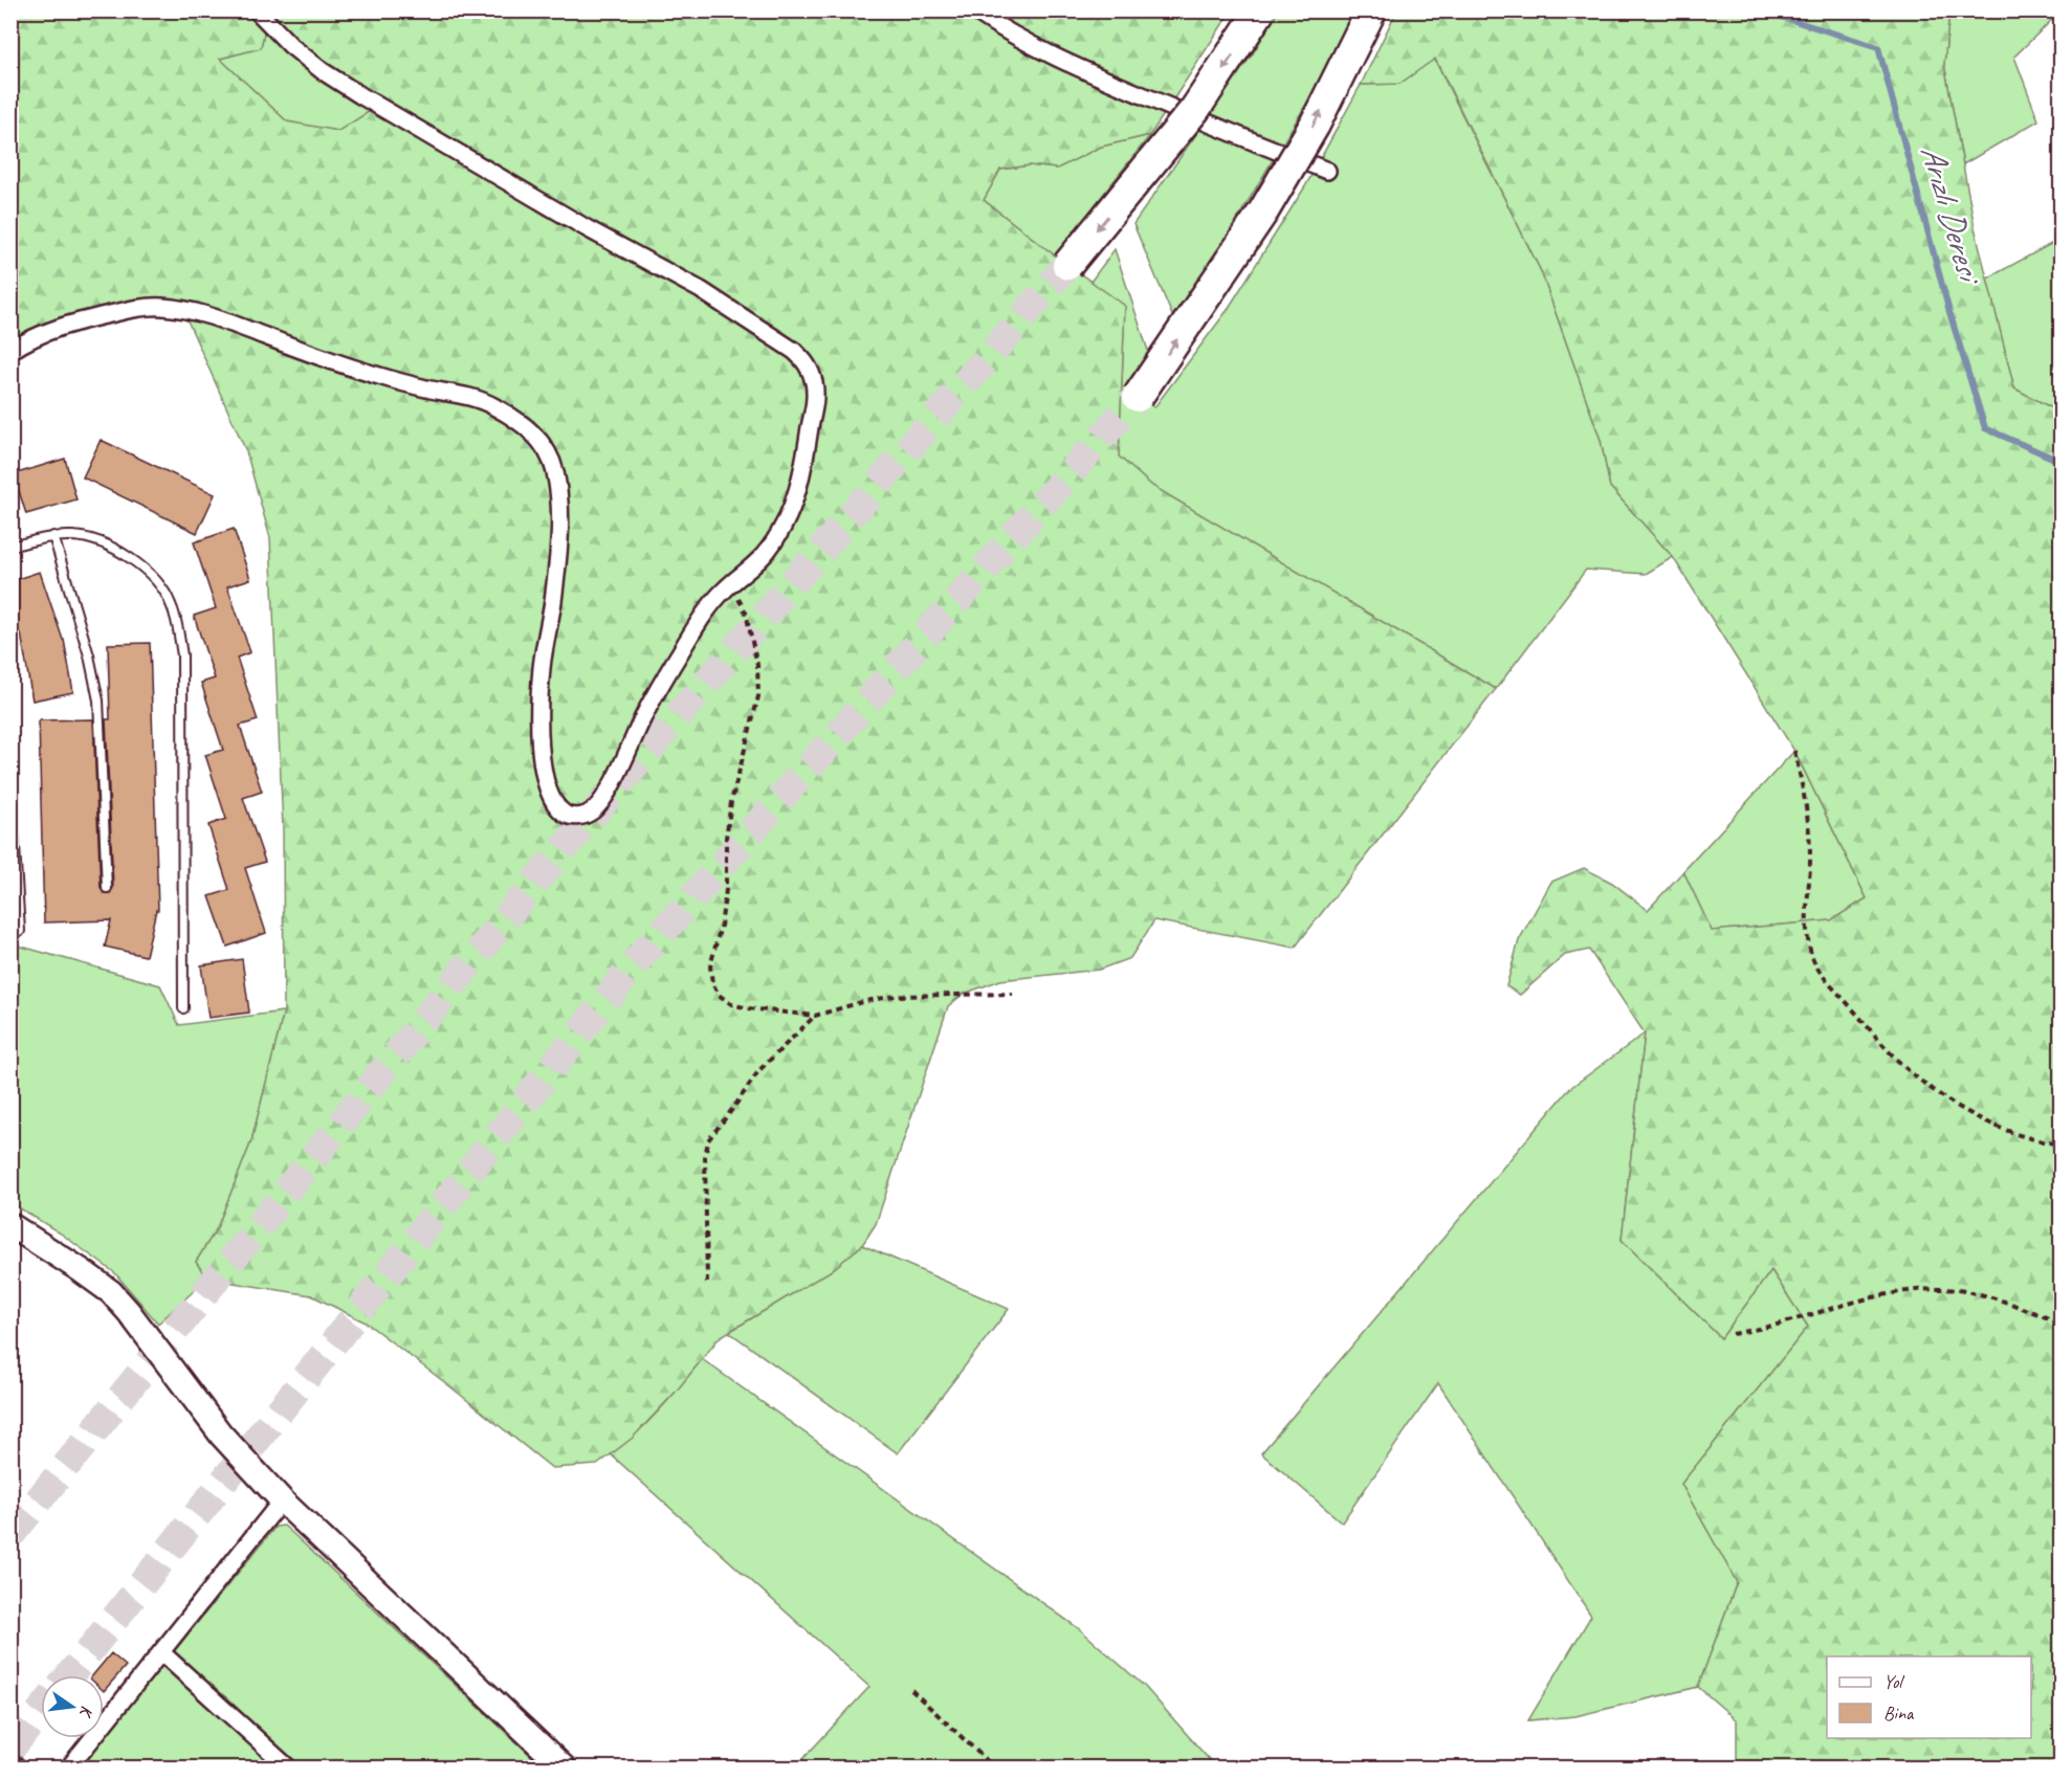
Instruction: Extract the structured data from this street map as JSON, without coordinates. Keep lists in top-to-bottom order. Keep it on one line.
{"water":["Arızlı Deresi"],"legend":["Yol","Bina"],"north":"right"}
